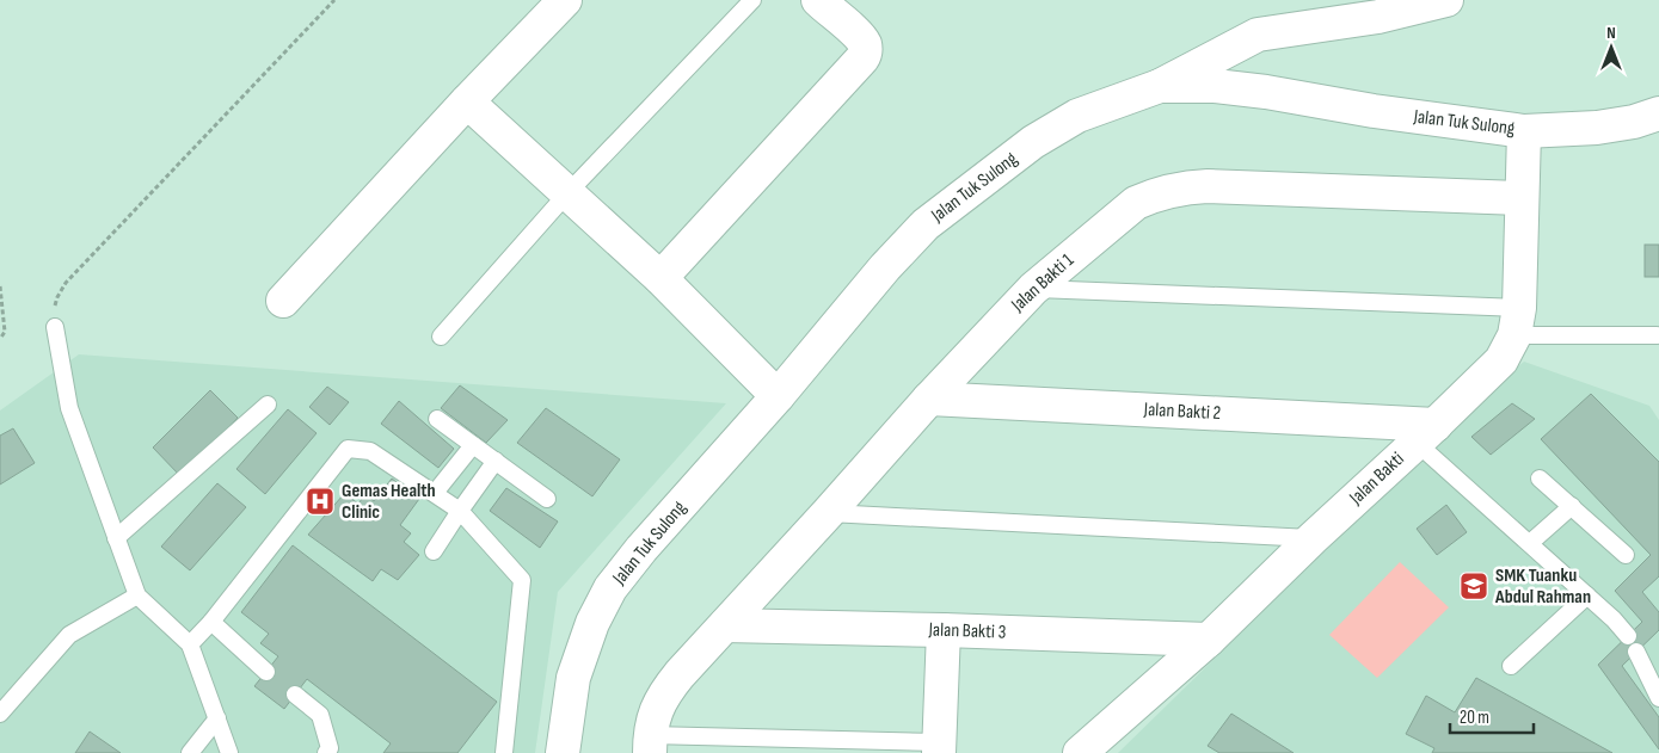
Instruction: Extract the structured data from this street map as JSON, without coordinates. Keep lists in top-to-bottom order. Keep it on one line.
{"streets":{"street":["Jalan Tuk Sulong","Jalan Bakti 1","Jalan Bakti 2","Jalan Bakti","Jalan Bakti 3"]},"crossings":[["Jalan Tuk Sulong","Jalan Bakti"],["Jalan Bakti 1","Jalan Bakti 2"],["Jalan Bakti 1","Jalan Bakti"],["Jalan Bakti 1","Jalan Bakti 3"],["Jalan Bakti 2","Jalan Bakti"],["Jalan Bakti","Jalan Bakti 3"]],"places":{"hospital":["Gemas Health Clinic"],"school or university":["SMK Tuanku Abdul Rahman"]},"scale_bar":"20 m","north":"top"}
